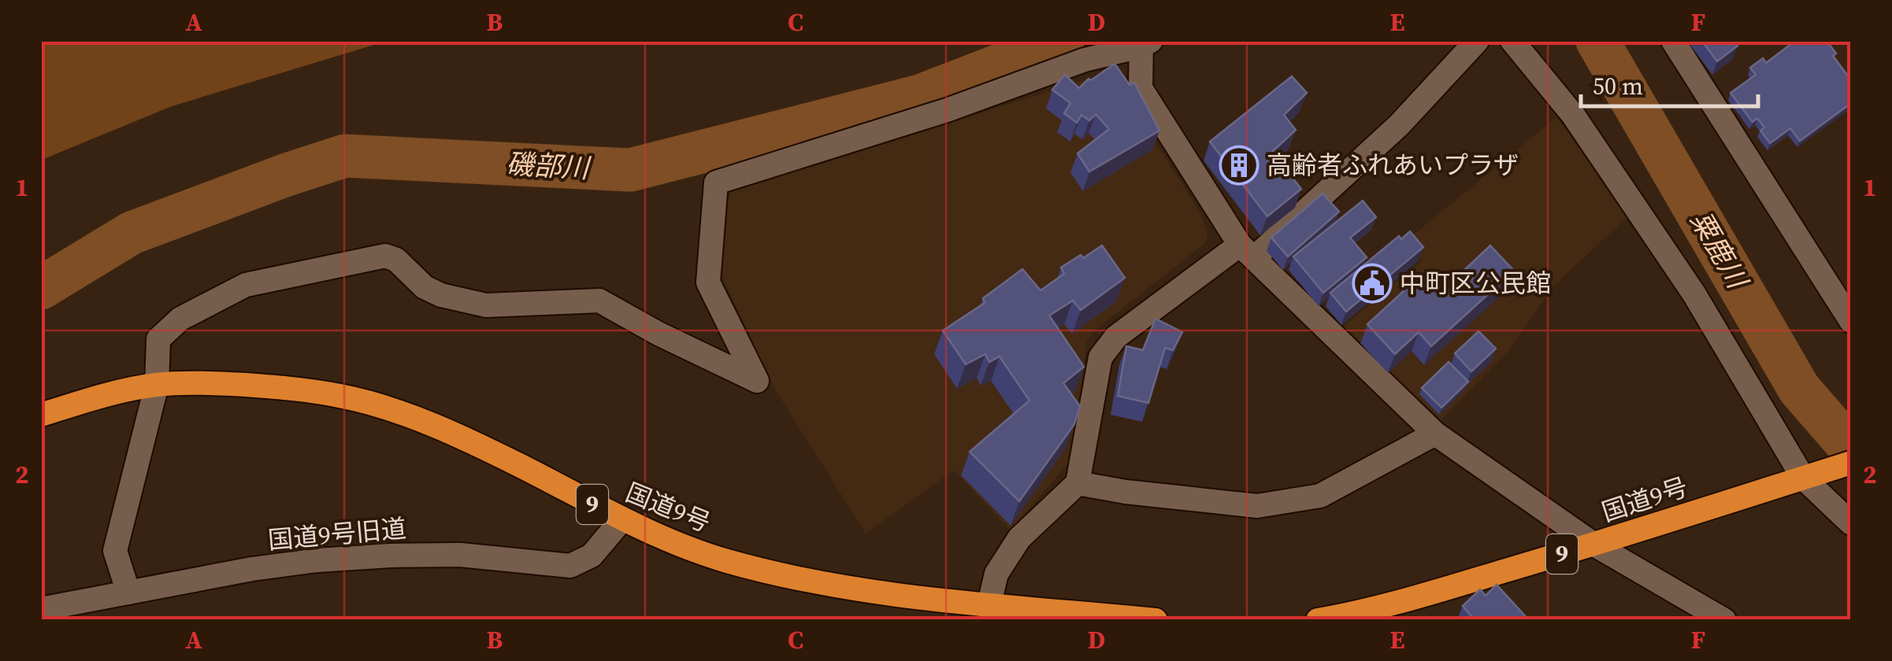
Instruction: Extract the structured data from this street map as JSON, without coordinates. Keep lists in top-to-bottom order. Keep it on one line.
{"streets":{"highway":["国道9号","9"],"street":["国道9号旧道"]},"crossings":[["国道9号","国道9号旧道"]],"water":["磯部川","粟鹿川"],"places":{"building":["高齢者ふれあいプラザ"],"public building":["中町区公民館"]},"scale_bar":"50 m","grid":{"columns":["A","B","C","D","E","F"],"rows":["1","2"]}}
